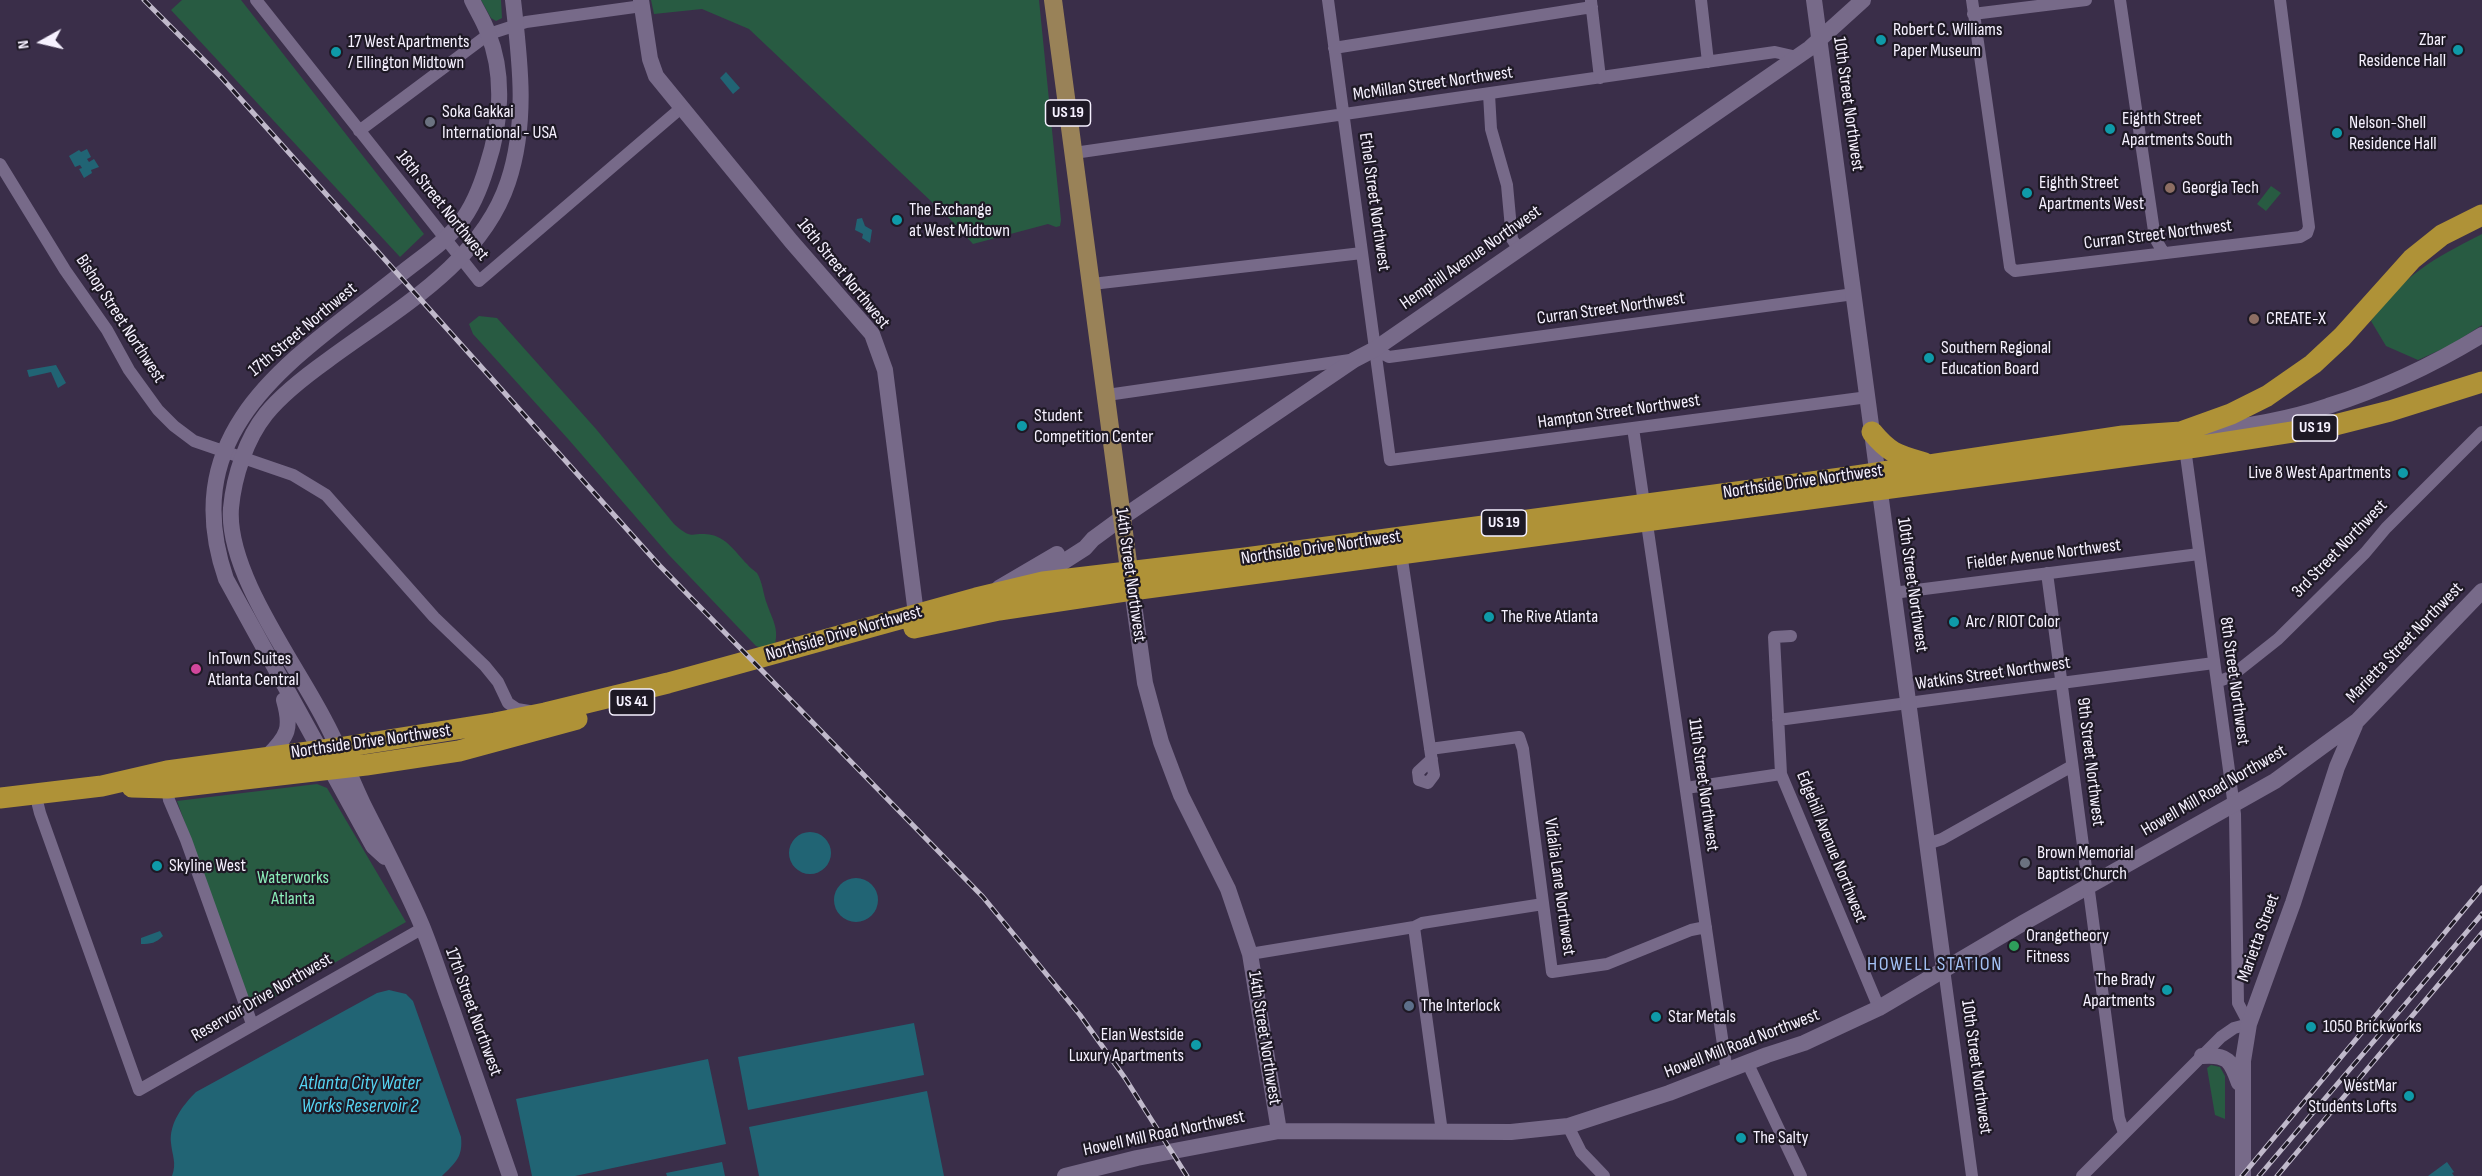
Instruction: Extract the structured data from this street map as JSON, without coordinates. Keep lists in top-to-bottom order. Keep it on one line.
{"streets":{"highway":["US 19","Northside Drive Northwest","US 41"],"main road":["10th Street Northwest","Hemphill Avenue Northwest","16th Street Northwest","17th Street Northwest","14th Street Northwest","Marietta Street Northwest","Howell Mill Road Northwest","Marietta Street"],"street":["McMillan Street Northwest","Ethel Street Northwest","18th Street Northwest","Curran Street Northwest","Bishop Street Northwest","Hampton Street Northwest","3rd Street Northwest","Fielder Avenue Northwest","Watkins Street Northwest","8th Street Northwest","9th Street Northwest","11th Street Northwest","Edgehill Avenue Northwest","Vidalia Lane Northwest","Reservoir Drive Northwest"]},"crossings":[["McMillan Street Northwest","Ethel Street Northwest"],["McMillan Street Northwest","Hemphill Avenue Northwest"],["McMillan Street Northwest","14th Street Northwest"],["10th Street Northwest","Curran Street Northwest"],["10th Street Northwest","Hemphill Avenue Northwest"],["10th Street Northwest","Hampton Street Northwest"],["10th Street Northwest","Northside Drive Northwest"],["10th Street Northwest","Fielder Avenue Northwest"],["10th Street Northwest","Watkins Street Northwest"],["10th Street Northwest","Howell Mill Road Northwest"],["Ethel Street Northwest","Curran Street Northwest"],["Ethel Street Northwest","Hemphill Avenue Northwest"],["Ethel Street Northwest","Hampton Street Northwest"],["18th Street Northwest","16th Street Northwest"],["Curran Street Northwest","Hemphill Avenue Northwest"],["Hemphill Avenue Northwest","Northside Drive Northwest"],["Hemphill Avenue Northwest","14th Street Northwest"],["16th Street Northwest","Northside Drive Northwest"],["Bishop Street Northwest","17th Street Northwest"],["Bishop Street Northwest","Northside Drive Northwest"],["17th Street Northwest","Northside Drive Northwest"],["17th Street Northwest","Reservoir Drive Northwest"],["Hampton Street Northwest","11th Street Northwest"],["Northside Drive Northwest","14th Street Northwest"],["Northside Drive Northwest","8th Street Northwest"],["Northside Drive Northwest","11th Street Northwest"],["Northside Drive Northwest","Vidalia Lane Northwest"],["Northside Drive Northwest","Reservoir Drive Northwest"],["3rd Street Northwest","8th Street Northwest"],["Fielder Avenue Northwest","8th Street Northwest"],["Fielder Avenue Northwest","9th Street Northwest"],["14th Street Northwest","Howell Mill Road Northwest"],["Marietta Street Northwest","Howell Mill Road Northwest"],["Marietta Street Northwest","Marietta Street"],["Watkins Street Northwest","8th Street Northwest"],["Watkins Street Northwest","9th Street Northwest"],["Watkins Street Northwest","Edgehill Avenue Northwest"],["8th Street Northwest","Howell Mill Road Northwest"],["8th Street Northwest","Marietta Street"],["9th Street Northwest","Howell Mill Road Northwest"],["11th Street Northwest","Howell Mill Road Northwest"],["11th Street Northwest","Vidalia Lane Northwest"],["Howell Mill Road Northwest","Edgehill Avenue Northwest"],["Howell Mill Road Northwest","Marietta Street"]],"districts":["HOWELL STATION"],"water":["Atlanta City Water Works Reservoir 2"],"parks":["Waterworks Atlanta"],"places":["Robert C. Williams Paper Museum","Zbar Residence Hall","17 West Apartments / Ellington Midtown","Soka Gakkai International - USA","Eighth Street Apartments South","Nelson-Shell Residence Hall","Georgia Tech","Eighth Street Apartments West","The Exchange at West Midtown","CREATE-X","Southern Regional Education Board","Student Competition Center","Live 8 West Apartments","The Rive Atlanta","Arc / RIOT Color","InTown Suites Atlanta Central","Brown Memorial Baptist Church","Skyline West","Orangetheory Fitness","The Brady Apartments","The Interlock","Star Metals","1050 Brickworks","Elan Westside Luxury Apartments","WestMar Students Lofts","The Salty"],"north":"left"}
